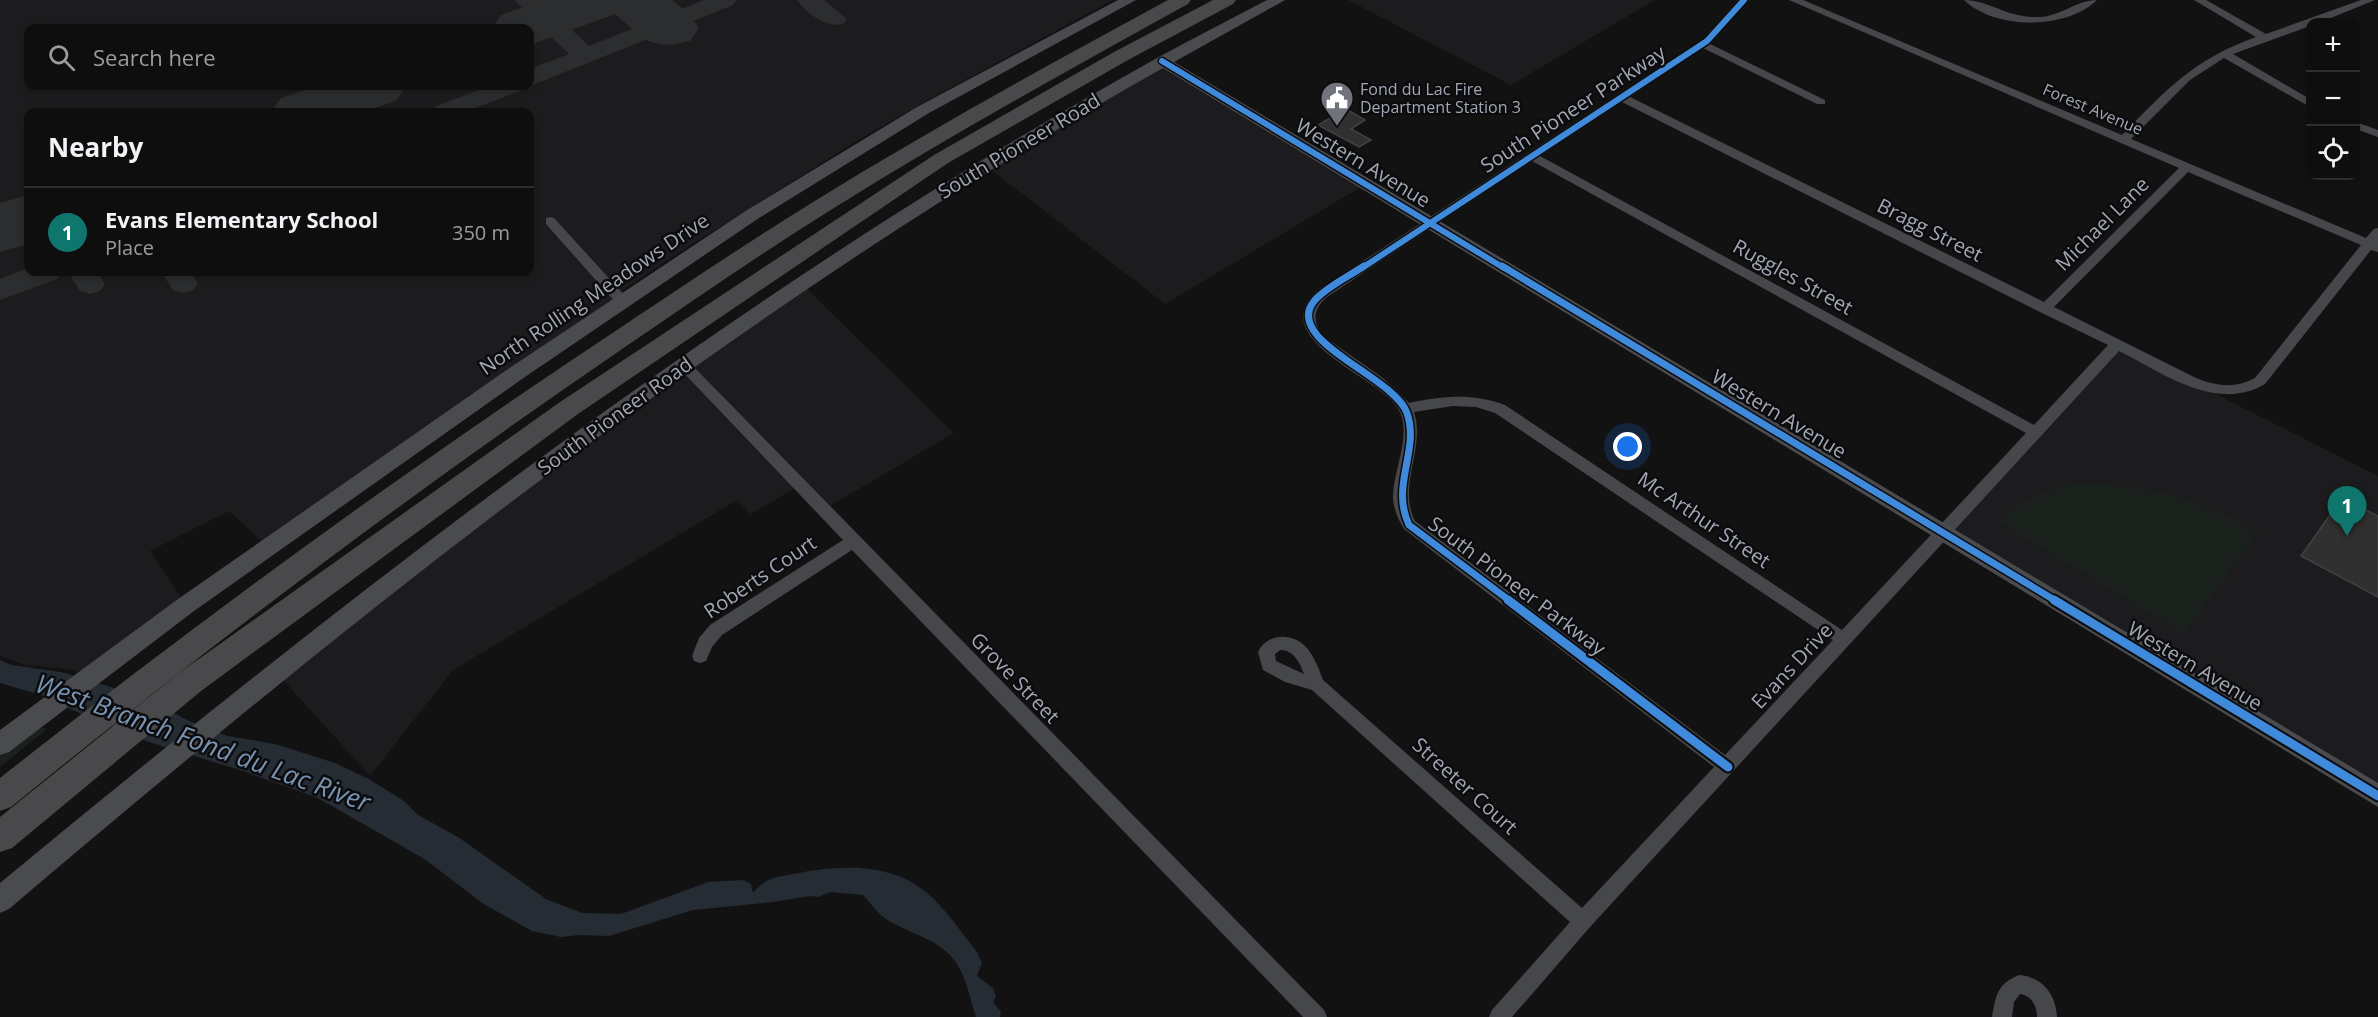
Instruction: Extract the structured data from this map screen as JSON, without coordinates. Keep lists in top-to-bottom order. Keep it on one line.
{"streets":{"main road":["South Pioneer Road","Western Avenue","North Rolling Meadows Drive"],"street":["South Pioneer Parkway","Forest Avenue","Michael Lane","Bragg Street","Ruggles Street","Mc Arthur Street","Roberts Court","Evans Drive","Grove Street","Streeter Court"]},"crossings":[["South Pioneer Parkway","Western Avenue"],["South Pioneer Parkway","Bragg Street"],["South Pioneer Parkway","Ruggles Street"],["South Pioneer Parkway","Mc Arthur Street"],["South Pioneer Parkway","Evans Drive"],["Forest Avenue","Michael Lane"],["Forest Avenue","Bragg Street"],["South Pioneer Road","Western Avenue"],["South Pioneer Road","Grove Street"],["Western Avenue","Evans Drive"],["Michael Lane","Bragg Street"],["Bragg Street","Evans Drive"],["Ruggles Street","Evans Drive"],["Mc Arthur Street","Evans Drive"],["Roberts Court","Grove Street"],["Evans Drive","Streeter Court"]],"water":["West Branch Fond du Lac River"],"places":{"public building":["Fond du Lac Fire Department Station 3"]},"page":{"map_buttons":["+","−"],"search":"Search here","heading":"Nearby","list":[{"mark":"1","name":"Evans Elementary School","note":"Place","value":"350 m"}],"pins":"1"}}
